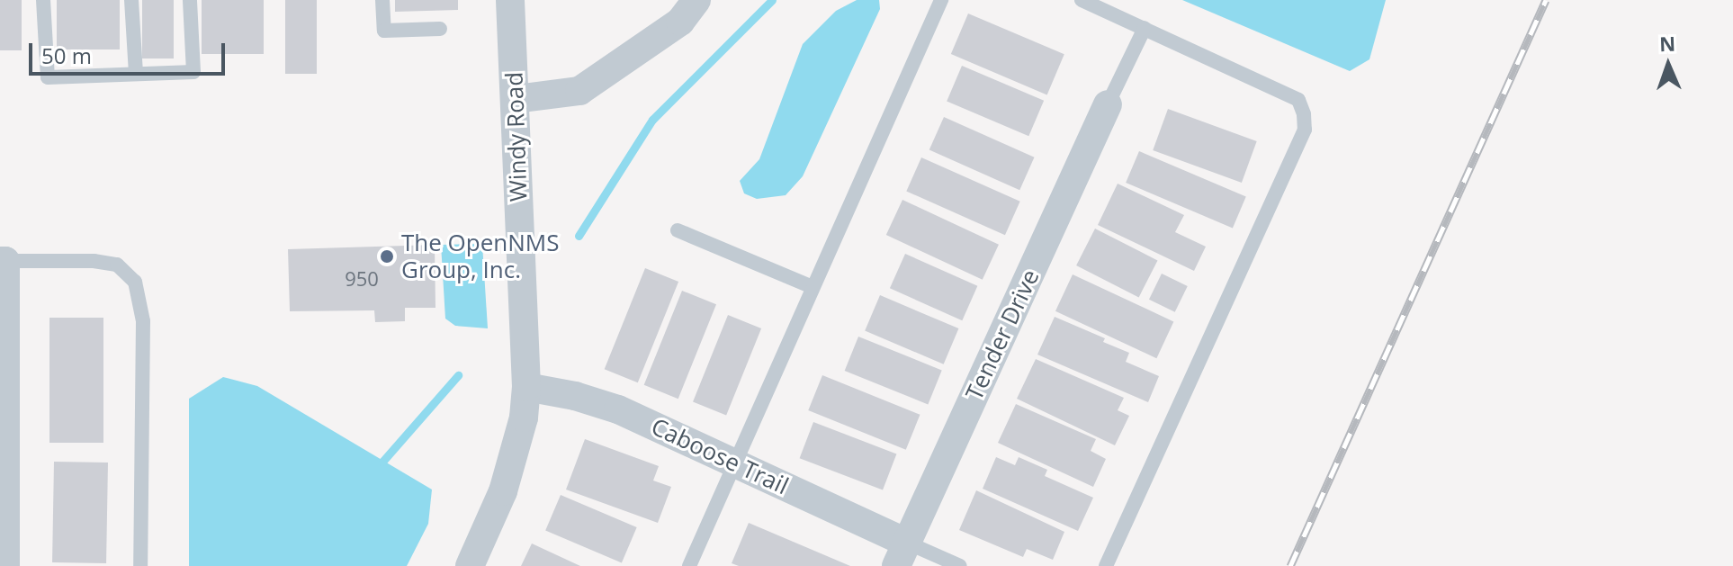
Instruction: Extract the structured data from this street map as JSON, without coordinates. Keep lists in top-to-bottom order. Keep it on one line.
{"streets":{"street":["Windy Road","Tender Drive","Caboose Trail"]},"crossings":[["Windy Road","Caboose Trail"],["Tender Drive","Caboose Trail"]],"places":["The OpenNMS Group, Inc."],"house_numbers":["950"],"scale_bar":"50 m","north":"top"}
